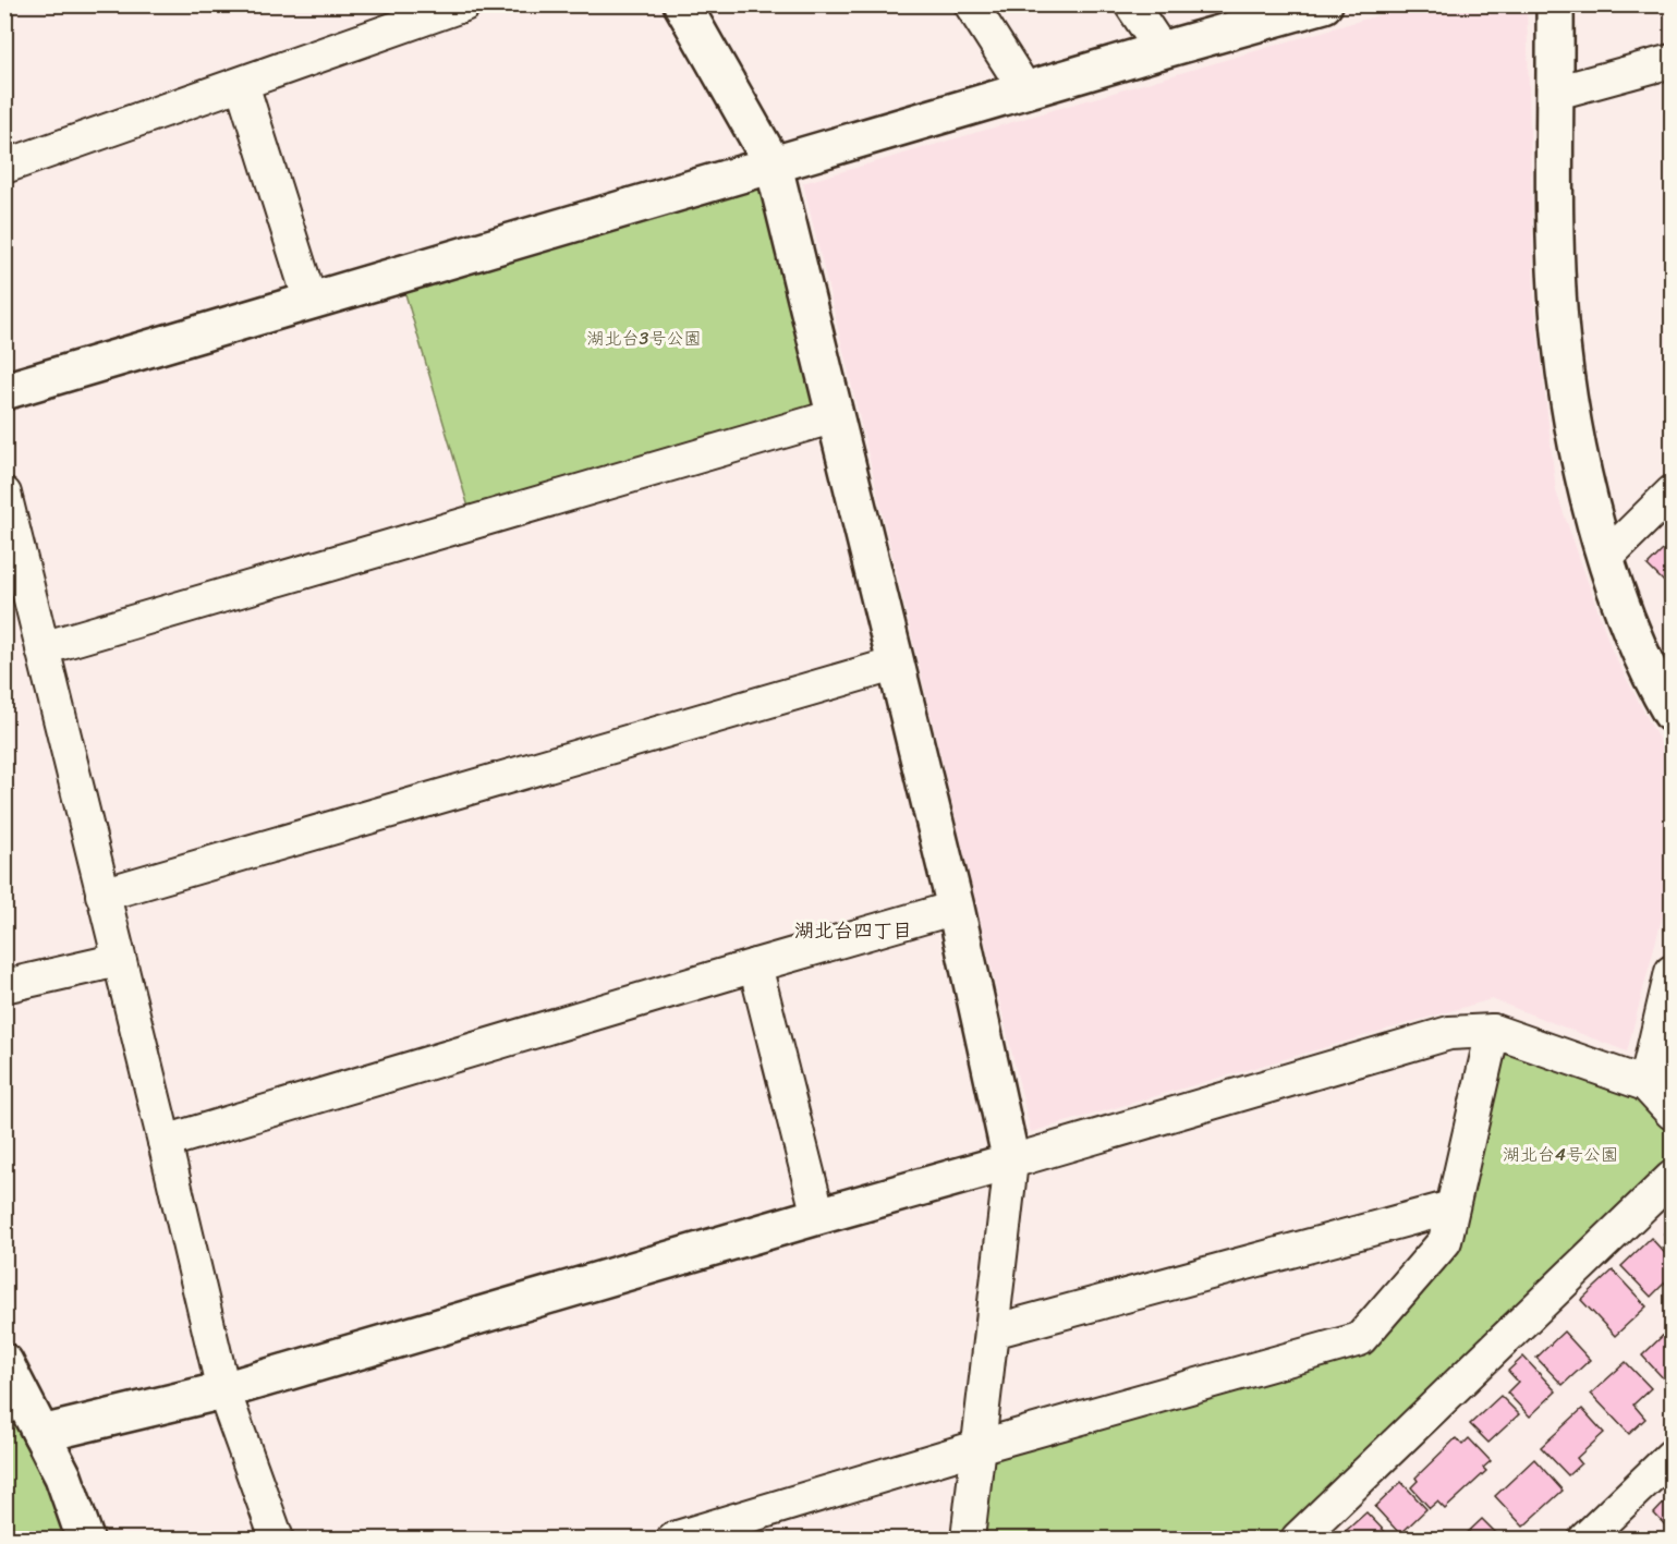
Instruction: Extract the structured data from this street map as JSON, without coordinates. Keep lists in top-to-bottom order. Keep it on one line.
{"districts":["湖北台四丁目"],"parks":["湖北台3号公園","湖北台4号公園"]}
